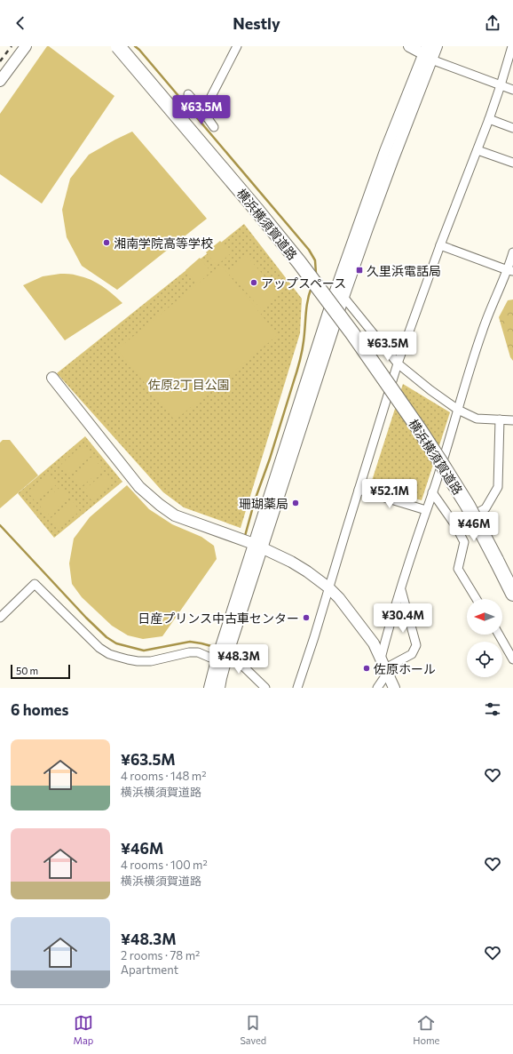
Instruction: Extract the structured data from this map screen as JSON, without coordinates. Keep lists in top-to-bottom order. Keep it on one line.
{"streets":{"highway":["横浜横須賀道路"]},"parks":["佐原2丁目公園"],"places":{"other":["湘南学院高等学校","アップスペース","珊瑚薬局","日産プリンス中古車センター","佐原ホール"],"transit":["久里浜電話局"]},"scale_bar":"50 m","north":"left","page":{"header":"Nestly","price":["¥63.5M","¥63.5M","¥52.1M","¥46M","¥30.4M","¥48.3M"],"scale":"50 m","heading":"6 homes","list":[{"name":"¥63.5M","note":"4 rooms · 148 m² · 横浜横須賀道路"},{"name":"¥46M","note":"4 rooms · 100 m² · 横浜横須賀道路"},{"name":"¥48.3M","note":"2 rooms · 78 m² · Apartment"}],"tabs":["Map","Saved","Home"]}}
